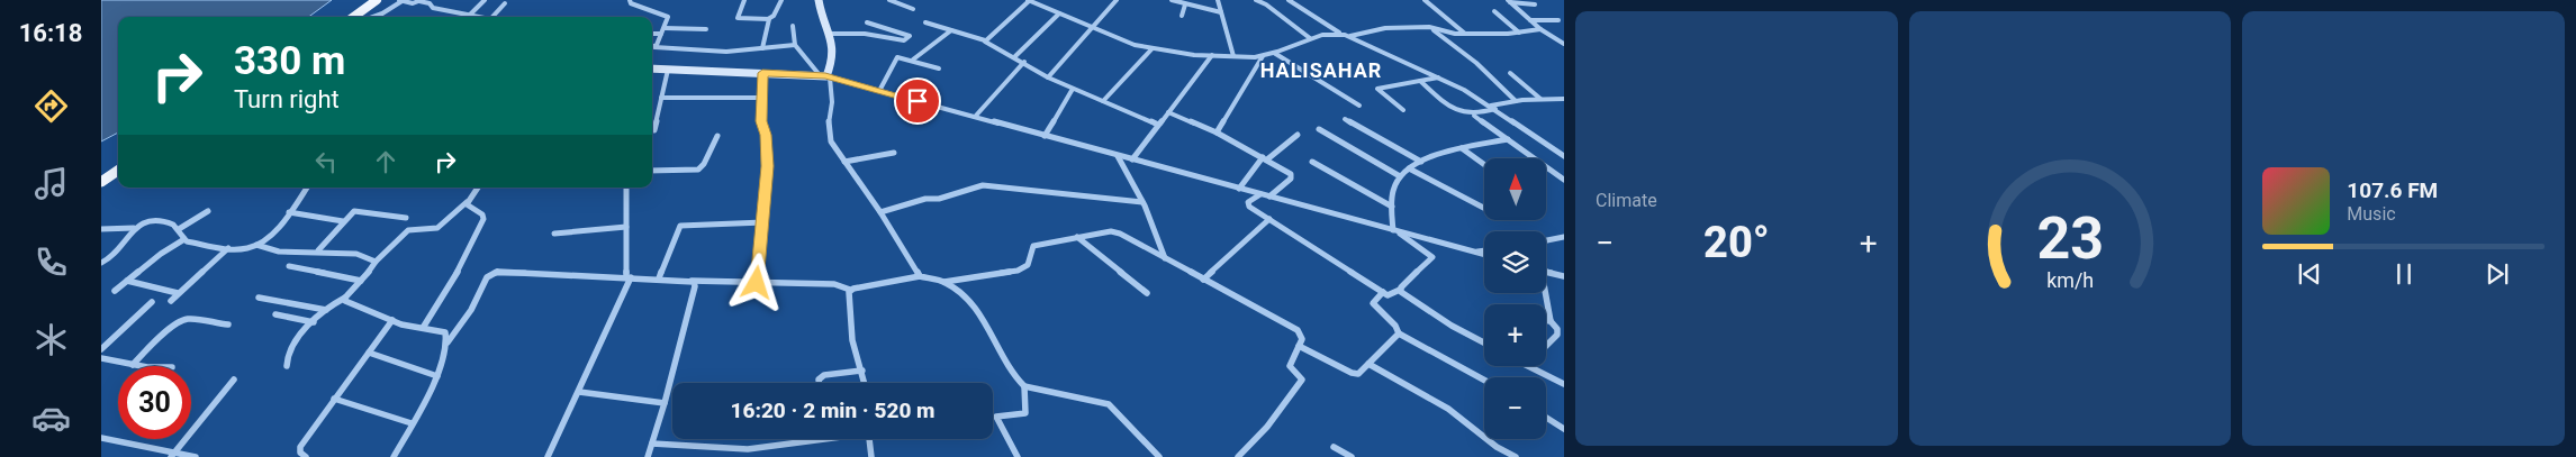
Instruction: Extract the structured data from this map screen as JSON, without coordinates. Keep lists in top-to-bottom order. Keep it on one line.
{"districts":["HALISAHAR"],"north":"top","page":{"tabs":"16:18","tile":"Climate","turn":["330 m","Turn right"],"map_buttons":["+","−"],"song":["107.6 FM","Music"],"heat":["−","20°","+"],"limit":"30","trip":"16:20 · 2 min · 520 m","gauge":["23","km/h"]}}
